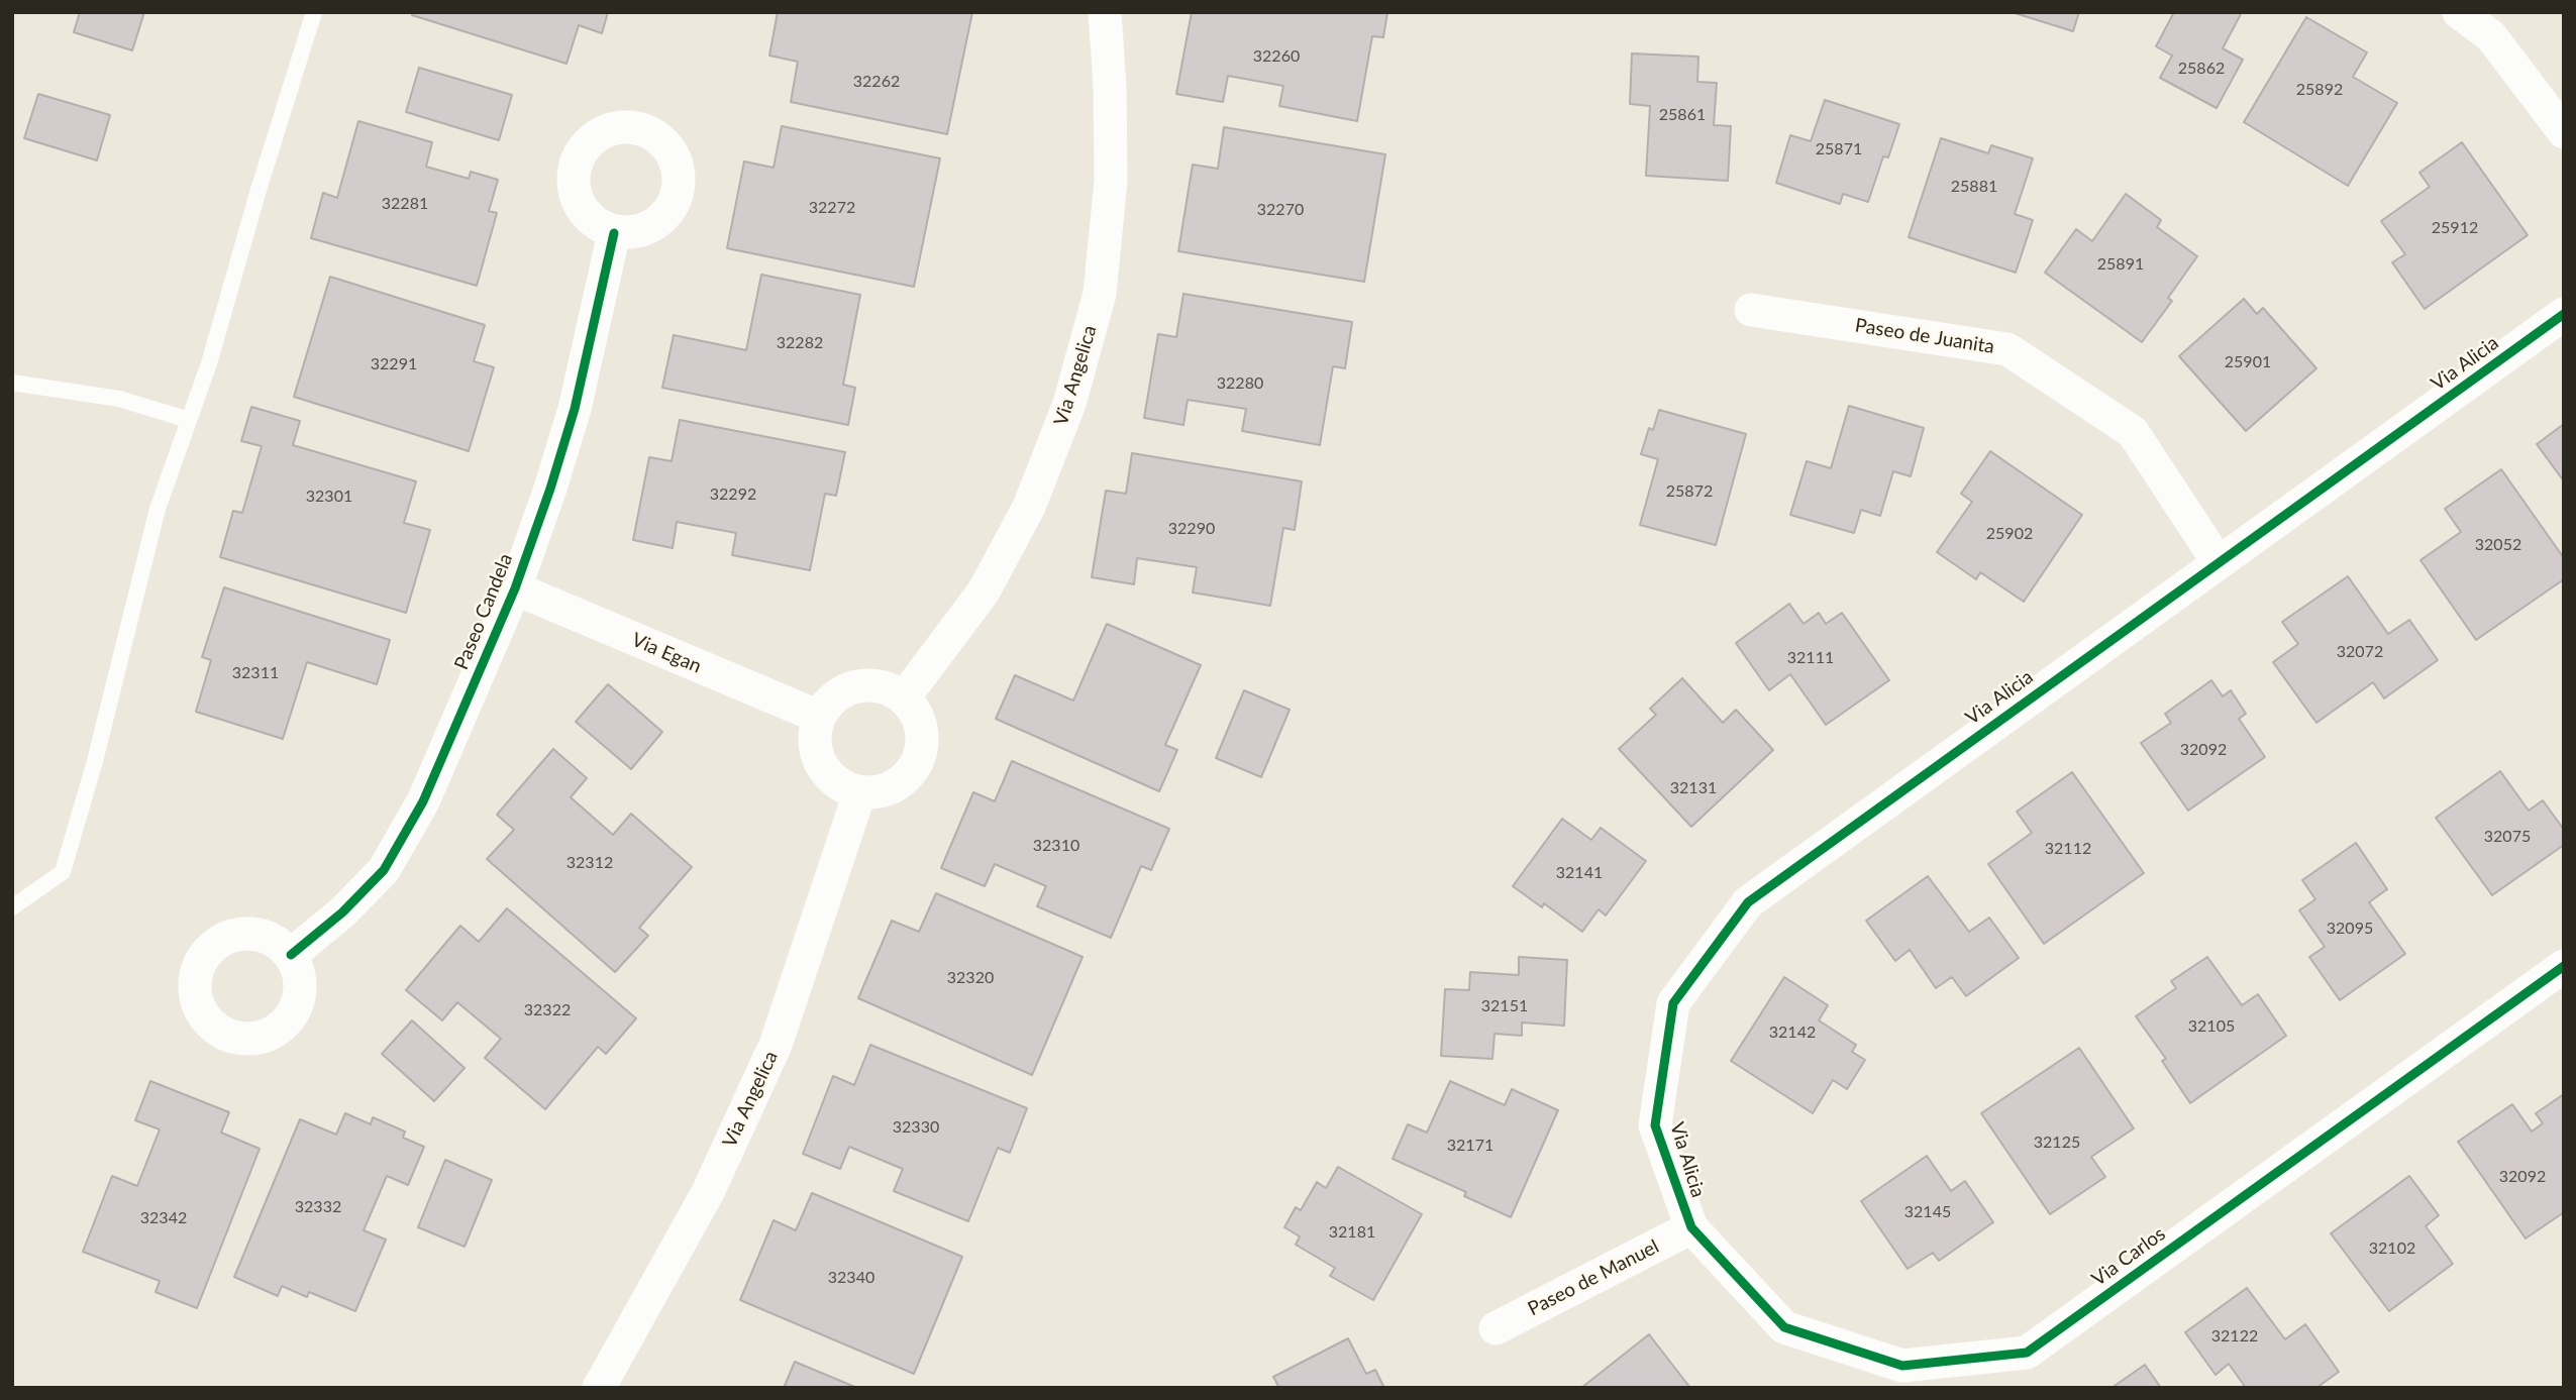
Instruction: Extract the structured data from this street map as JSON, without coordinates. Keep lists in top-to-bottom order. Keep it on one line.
{"streets":{"street":["Paseo de Juanita","Via Alicia","Via Angelica","Paseo Candela","Via Egan","Via Carlos","Paseo de Manuel"]},"crossings":[["Paseo de Juanita","Via Alicia"],["Via Alicia","Via Carlos"],["Via Alicia","Paseo de Manuel"],["Via Angelica","Via Egan"],["Paseo Candela","Via Egan"],["Via Carlos","Paseo de Manuel"]],"house_numbers":["32260","25862","32262","25892","25861","25871","25881","32281","32272","32270","25912","25891","32282","25901","32291","32280","25872","32292","32301","32290","25902","32052","32072","32111","32311","32092","32131","32075","32310","32112","32312","32141","32095","32320","32151","32322","32105","32142","32330","32125","32171","32092","32332","32145","32342","32181","32102","32340","32122"]}
